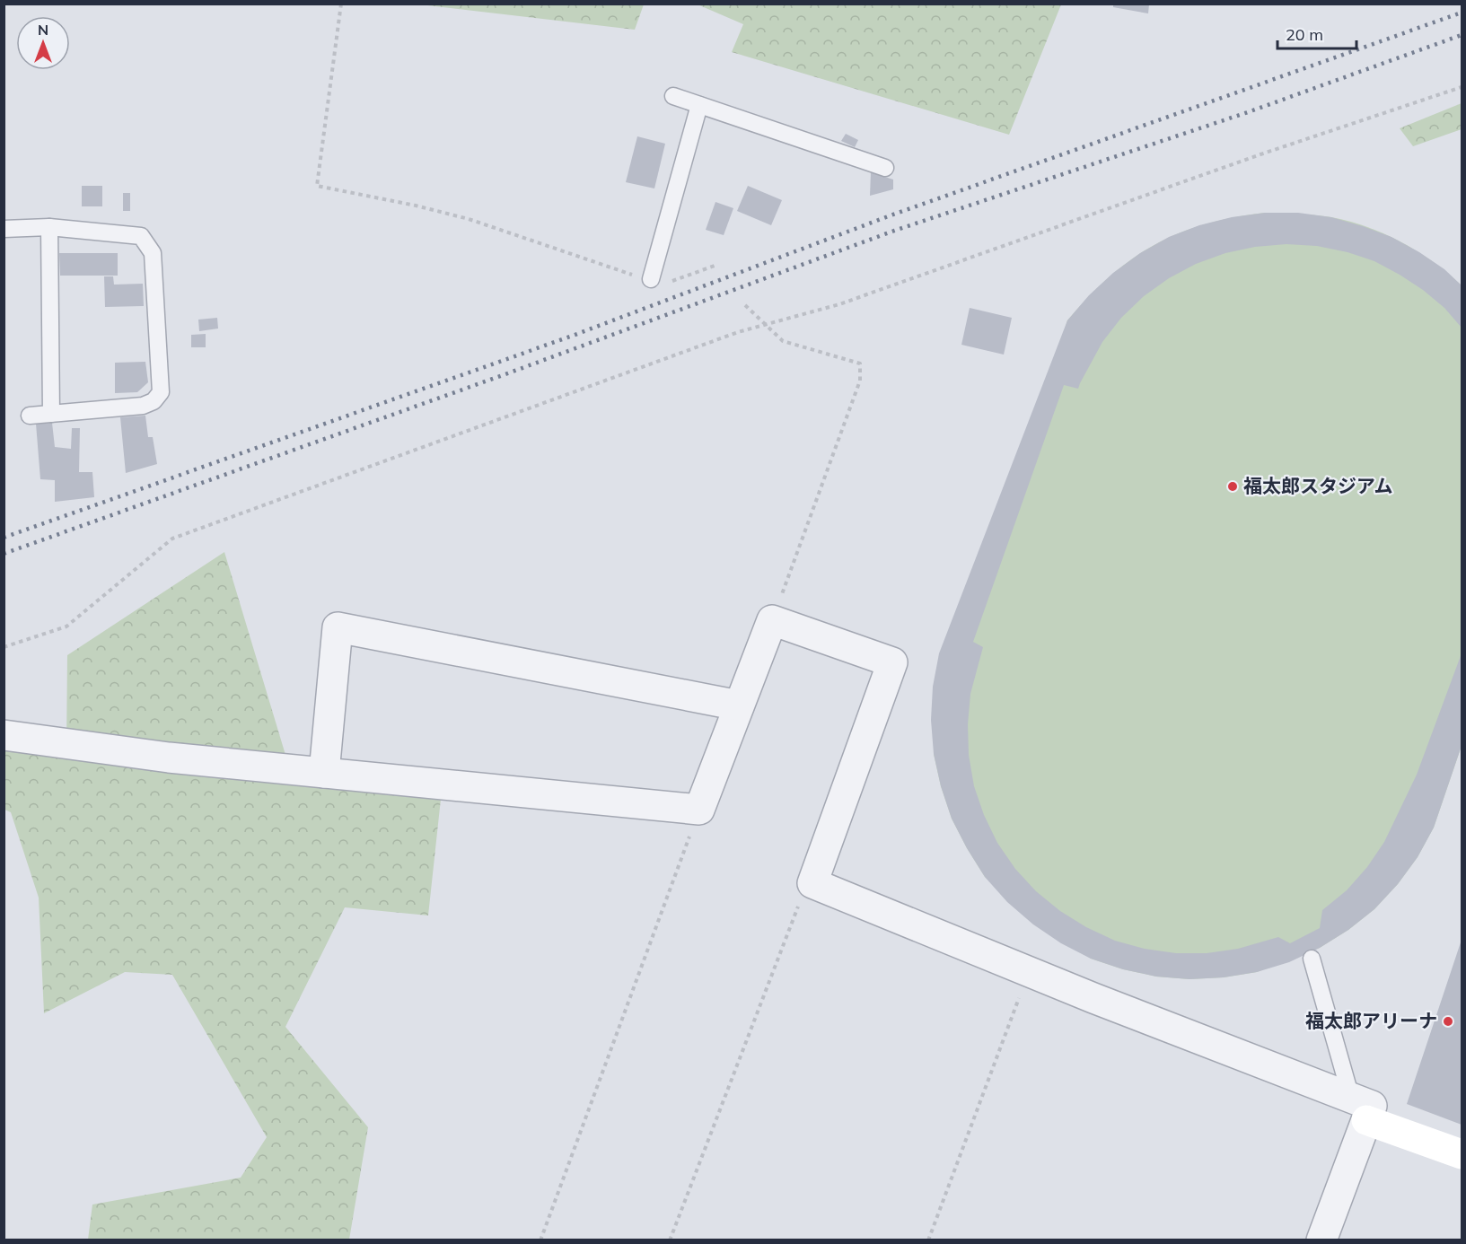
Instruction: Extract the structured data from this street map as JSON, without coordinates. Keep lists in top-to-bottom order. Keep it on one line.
{"places":["福太郎スタジアム","福太郎アリーナ"],"scale_bar":"20 m","north":"top"}
